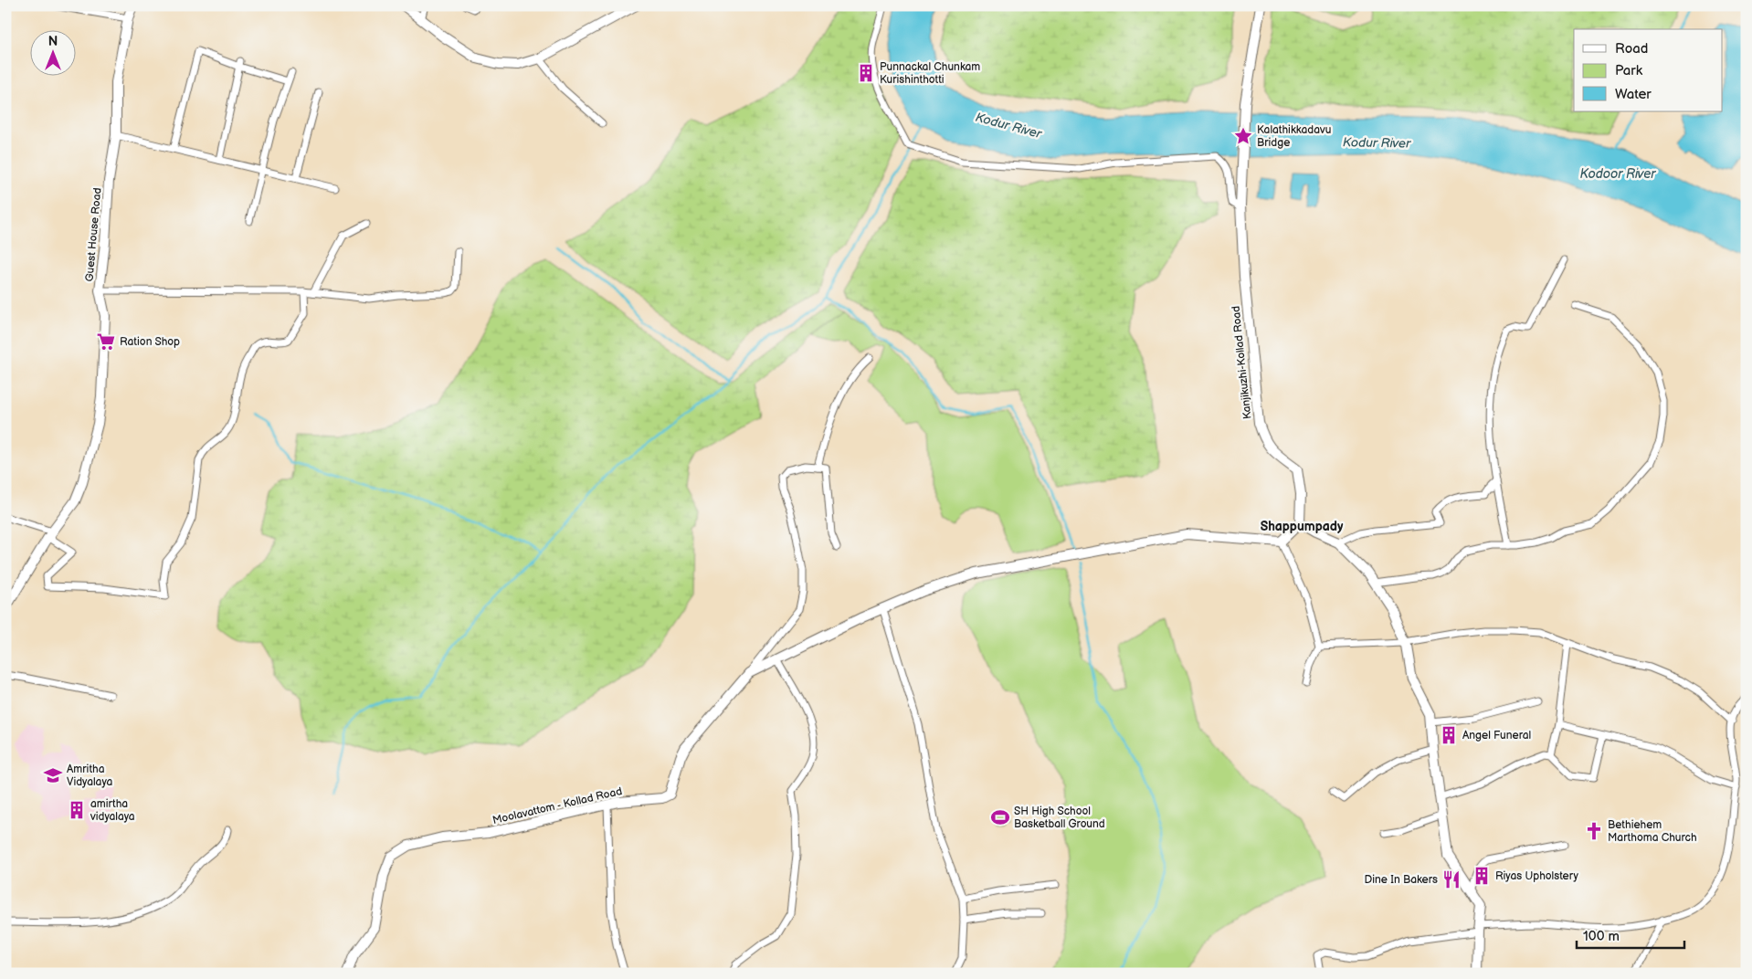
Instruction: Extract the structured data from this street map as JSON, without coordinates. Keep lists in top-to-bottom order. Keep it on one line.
{"streets":{"main road":["Guest House Road","Kanjikuzhi-Kollad Road","Moolavattom - Kollad Road"]},"districts":["Shappumpady"],"water":["Kodur River","Kodoor River"],"places":{"building":["Punnackal Chunkam Kurishinthotti","Angel Funeral","amirtha vidyalaya","Riyas Upholstery"],"place":["Kalathikkadavu Bridge"],"supermarket":["Ration Shop"],"school or university":["Amritha Vidyalaya"],"sports":["SH High School Basketball Ground"],"church":["Bethiehem Marthoma Church"],"restaurant":["Dine In Bakers"]},"legend":["Road","Park","Water"],"scale_bar":"100 m","north":"top"}
